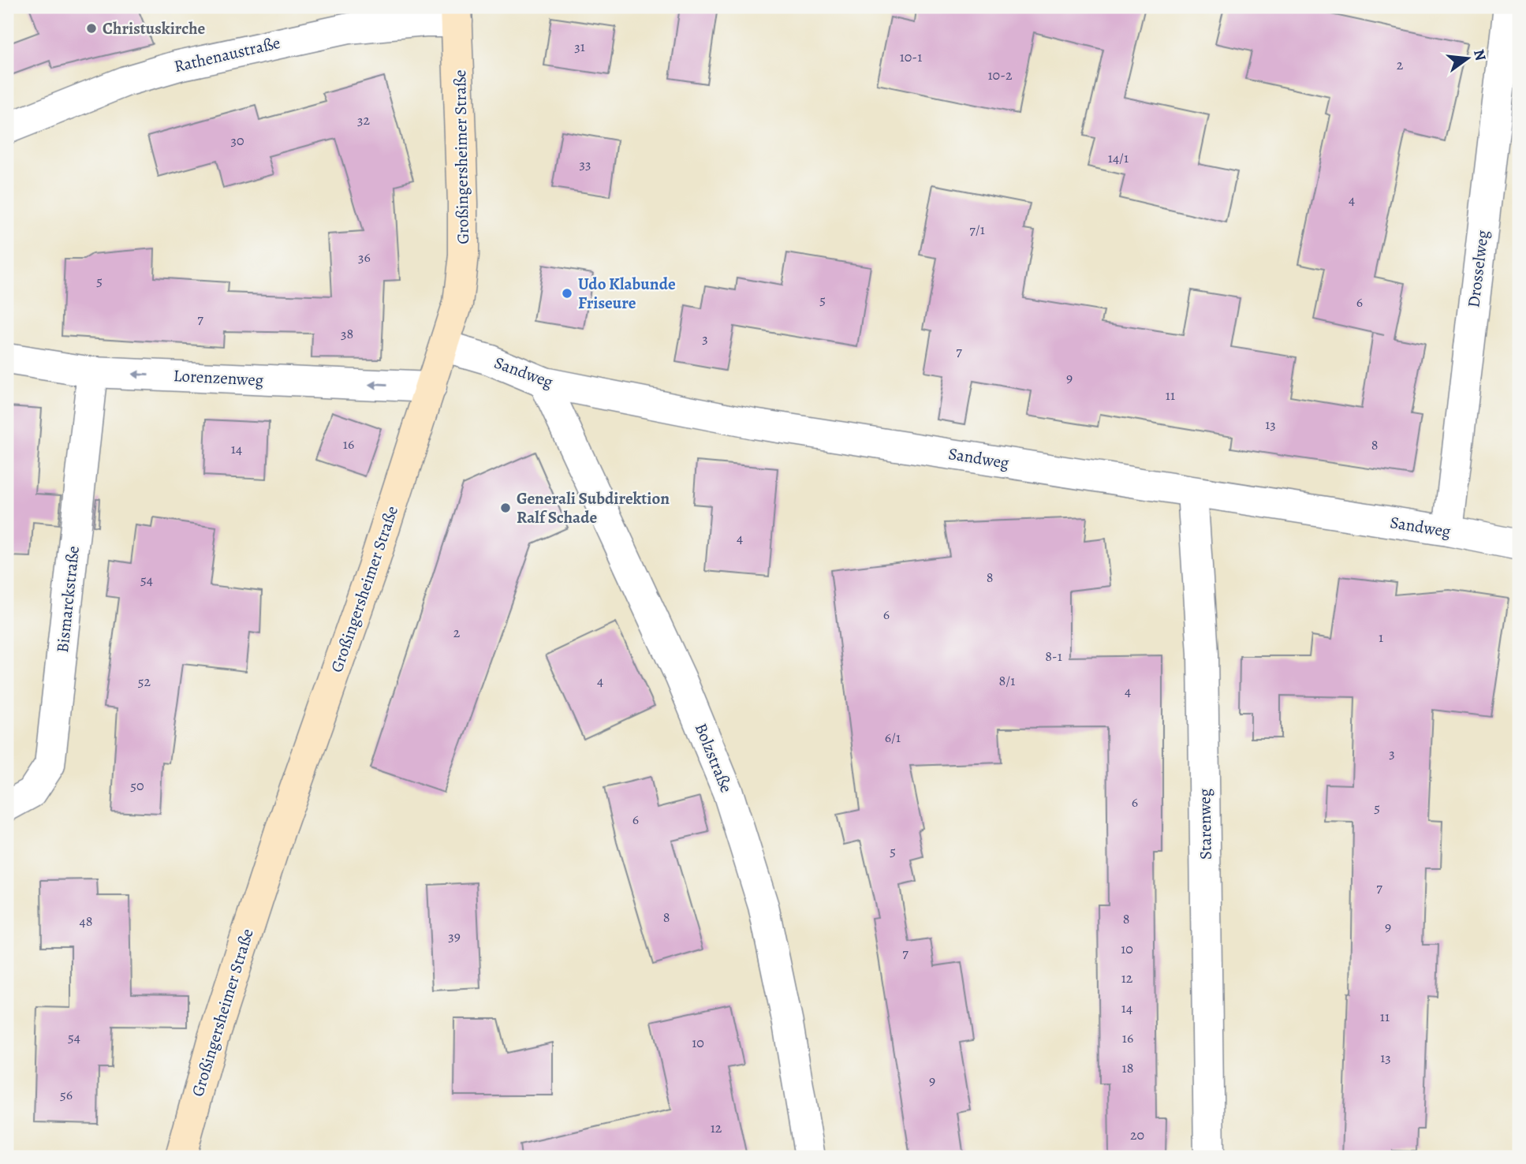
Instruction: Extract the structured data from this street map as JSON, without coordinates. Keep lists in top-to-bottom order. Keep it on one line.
{"streets":{"main road":["Großingersheimer Straße"],"street":["Rathenaustraße","Drosselweg","Sandweg","Lorenzenweg","Bismarckstraße","Bolzstraße","Starenweg"]},"crossings":[["Rathenaustraße","Großingersheimer Straße"],["Großingersheimer Straße","Sandweg"],["Großingersheimer Straße","Lorenzenweg"],["Drosselweg","Sandweg"],["Sandweg","Bolzstraße"],["Sandweg","Starenweg"],["Lorenzenweg","Bismarckstraße"]],"one_way":["Lorenzenweg"],"places":["Christuskirche","Udo Klabunde Friseure","Generali Subdirektion Ralf Schade"],"house_numbers":["31","10-1","2","10-2","32","30","14/1","33","4","7/1","36","5","5","6","7","38","3","7","9","11","13","16","8","14","4","8","54","6","2","1","8-1","4","8/1","52","4","6/1","3","50","6","5","6","5","7","8","8","48","9","39","10","7","12","14","11","54","16","10","13","18","9","56","12","20"],"north":"right"}
